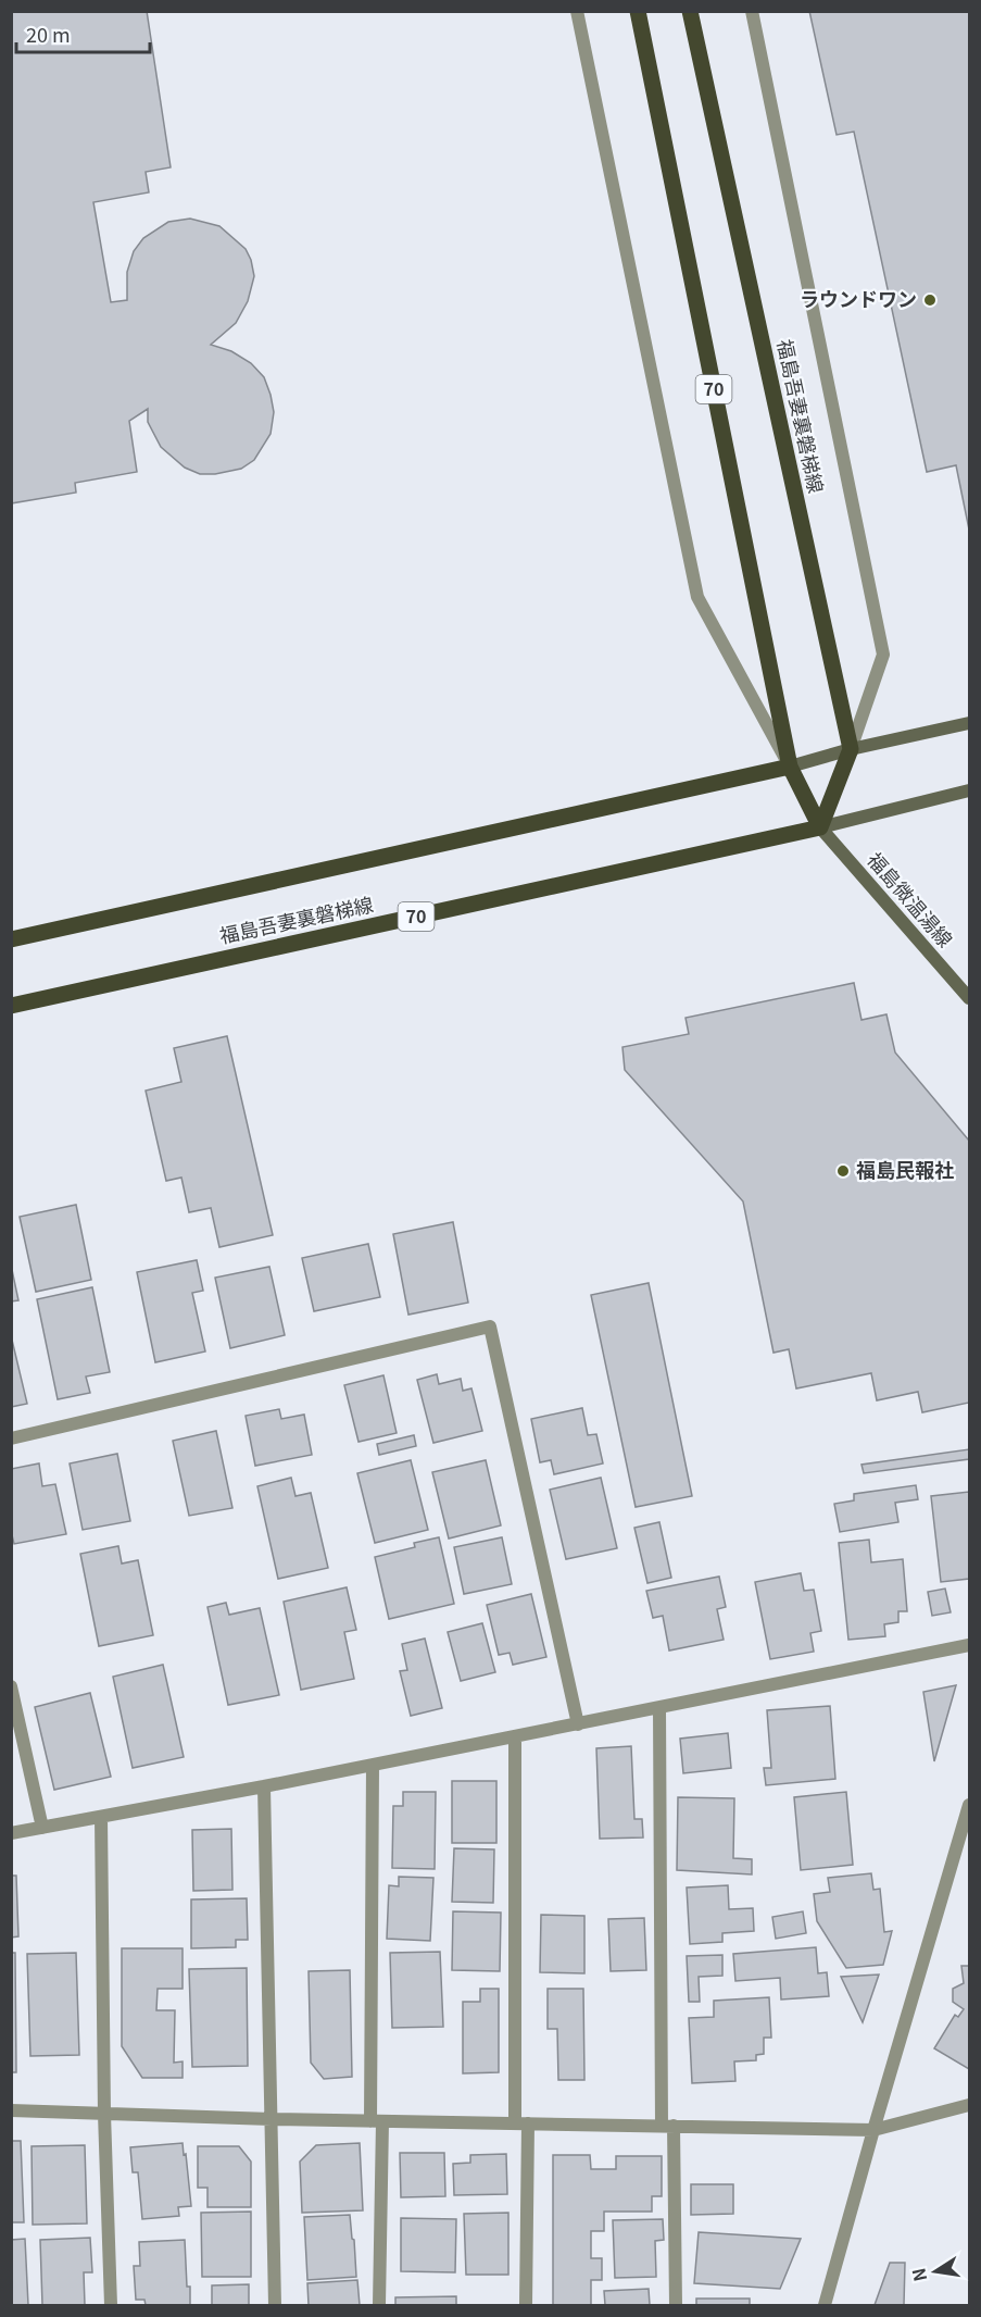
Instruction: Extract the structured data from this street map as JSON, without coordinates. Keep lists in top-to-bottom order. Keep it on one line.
{"streets":{"main road":["70","福島吾妻裏磐梯線"],"street":["福島微温湯線"]},"crossings":[["70","福島吾妻裏磐梯線"],["70","福島微温湯線"],["福島吾妻裏磐梯線","福島微温湯線"]],"places":["ラウンドワン","福島民報社"],"scale_bar":"20 m","north":"left"}
